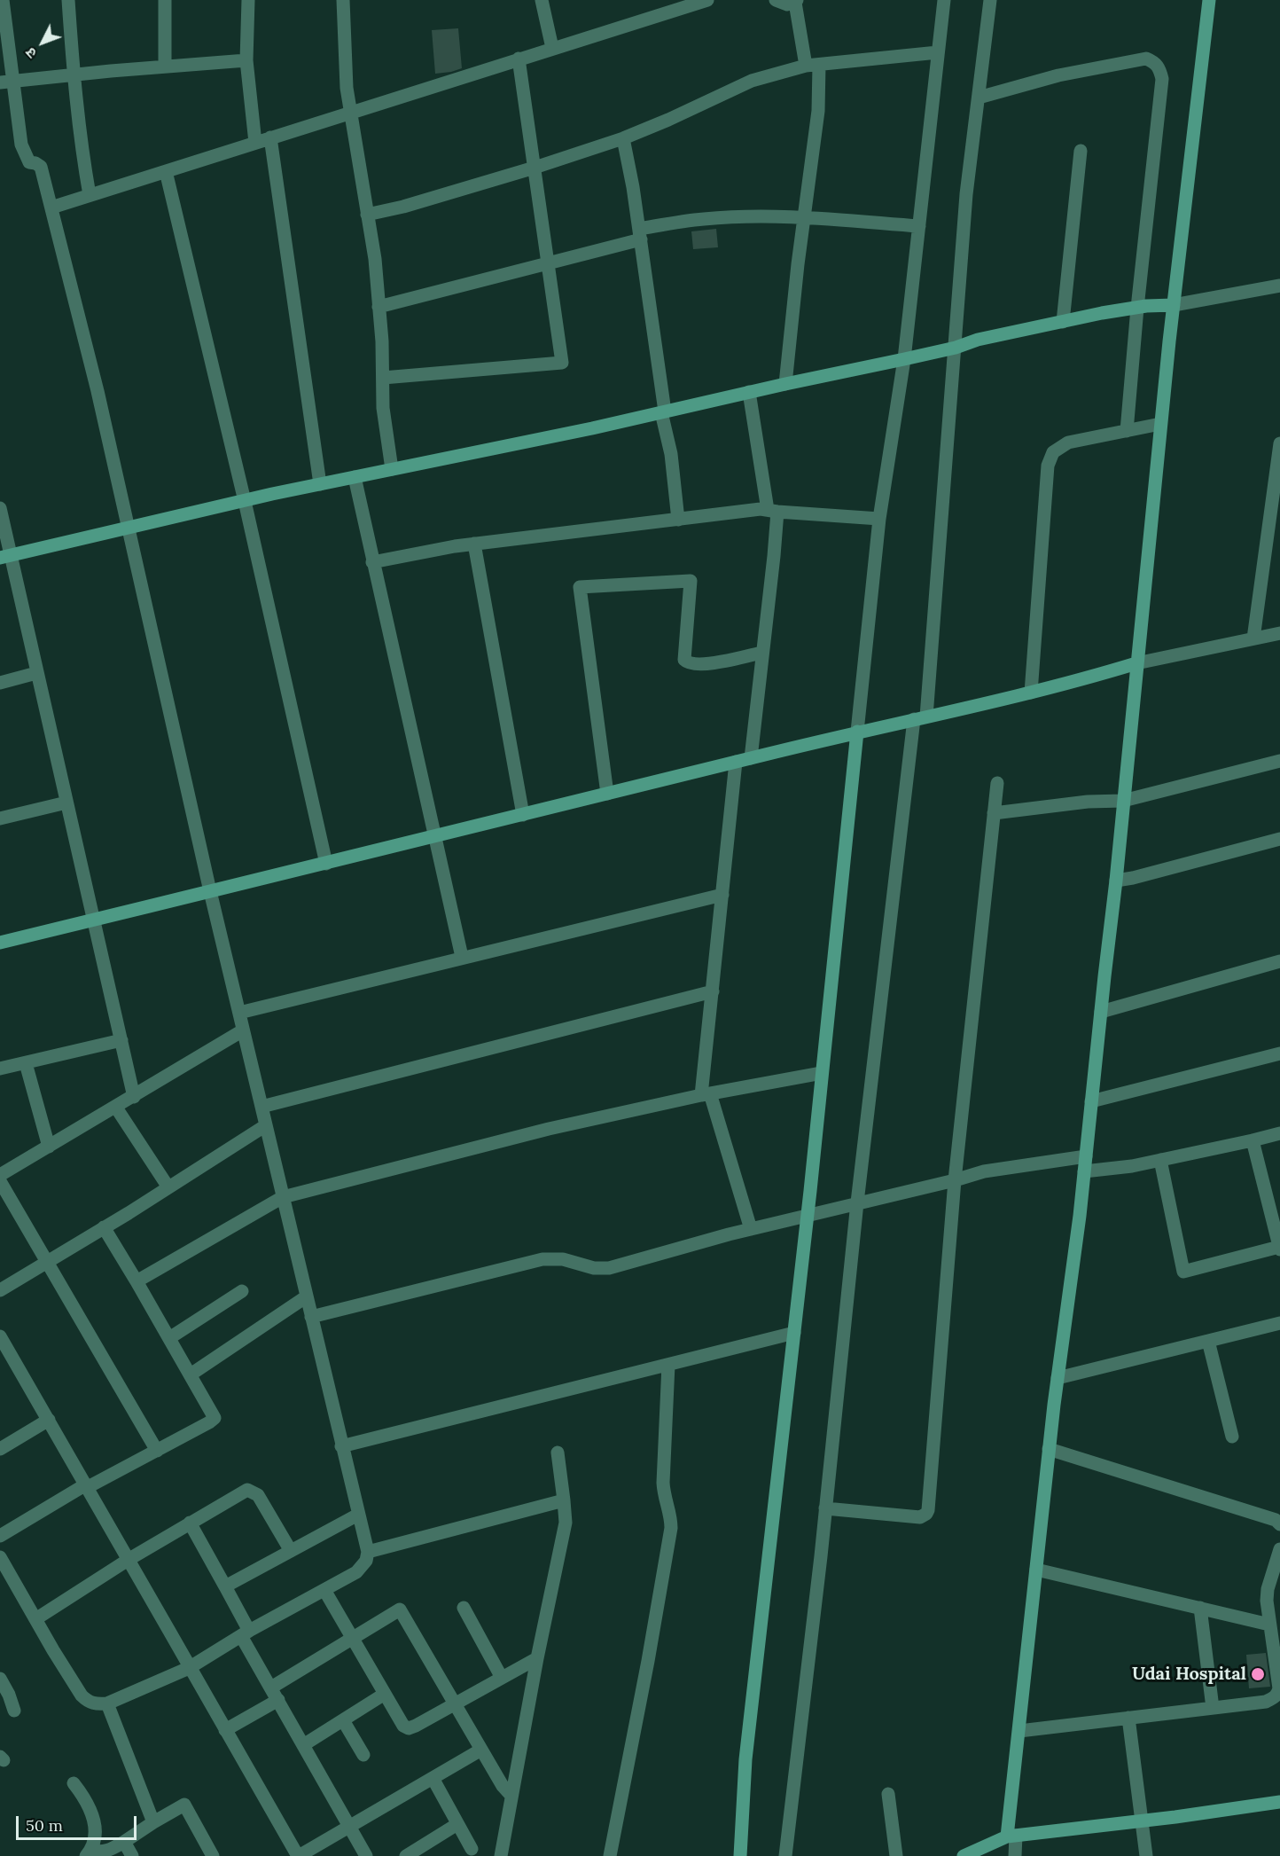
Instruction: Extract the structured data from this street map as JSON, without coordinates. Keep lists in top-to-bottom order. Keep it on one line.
{"places":["Udai Hospital"],"scale_bar":"50 m","north":"bottom left"}
